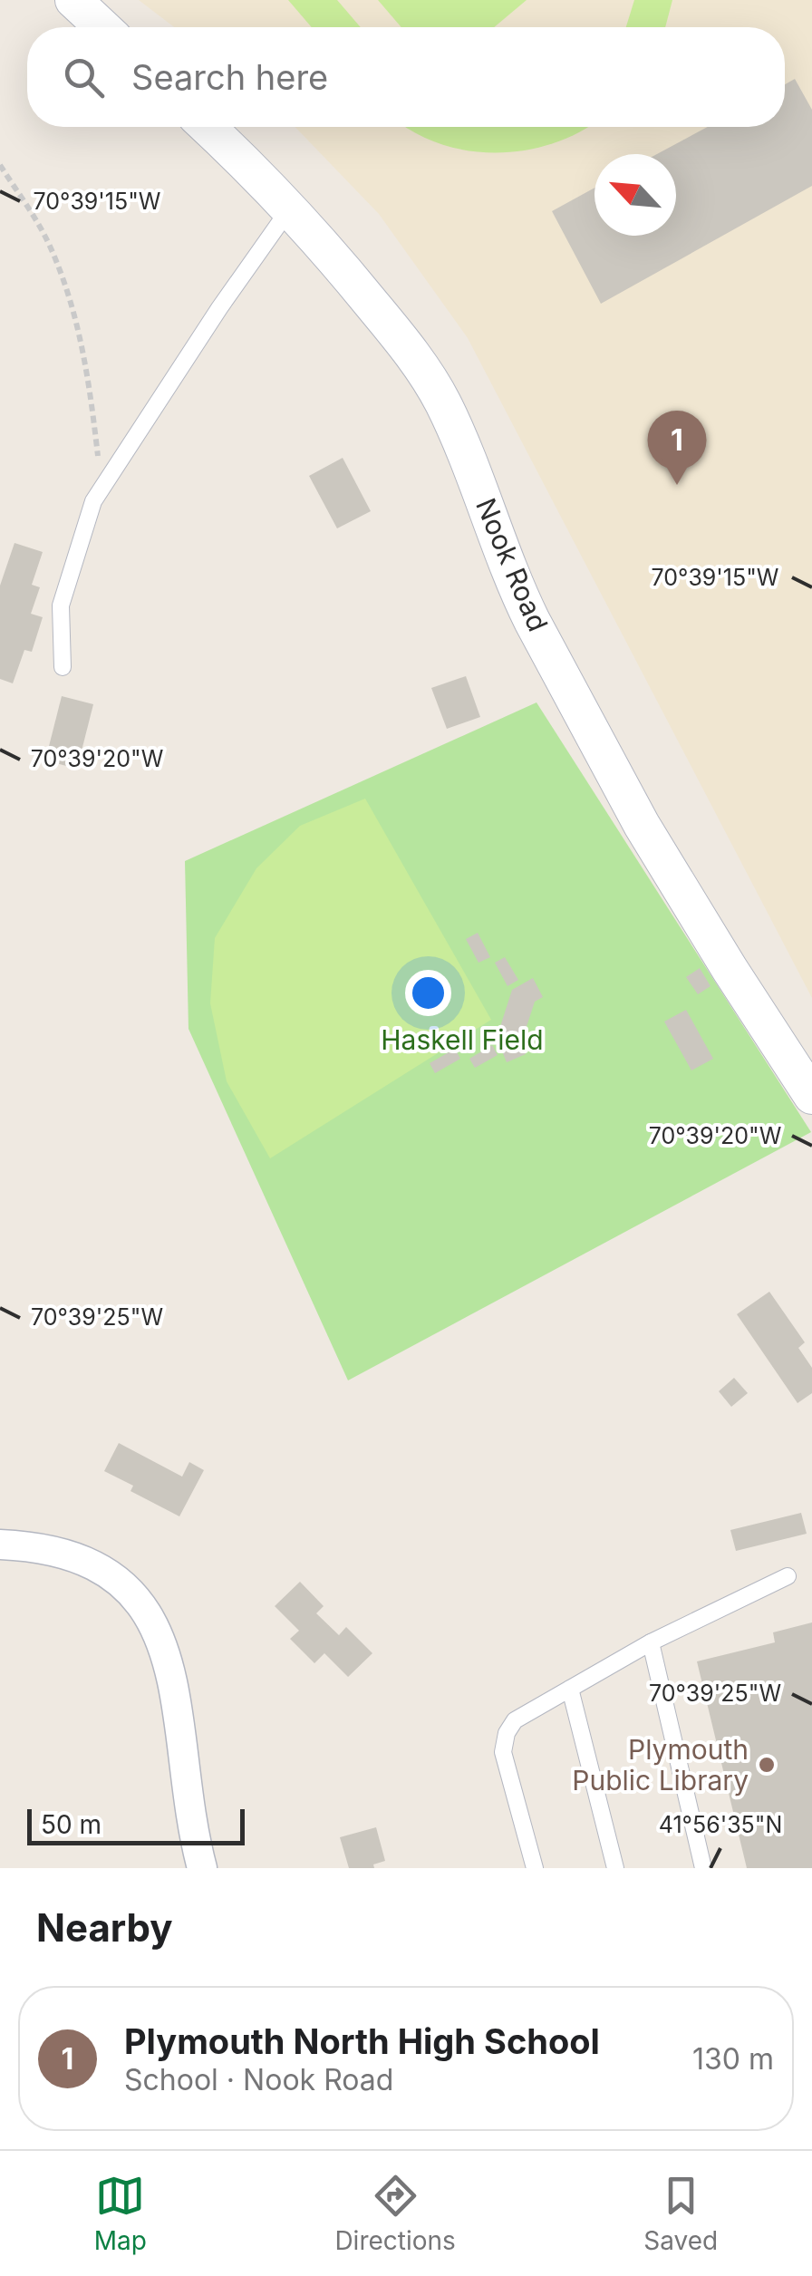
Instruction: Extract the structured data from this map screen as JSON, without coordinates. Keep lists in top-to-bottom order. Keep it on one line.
{"streets":{"street":["Nook Road"]},"parks":["Haskell Field"],"places":["Plymouth Public Library"],"scale_bar":"50 m","north":"top left","page":{"search":"Search here","pins":"1","scale":"50 m","heading":"Nearby","list":[{"mark":"1","name":"Plymouth North High School","note":"School · Nook Road","value":"130 m"}],"nav":["Map","Directions","Saved"]},"coordinates":["70°39'15\"W","70°39'20\"W","70°39'25\"W","41°56'35\"N"]}
